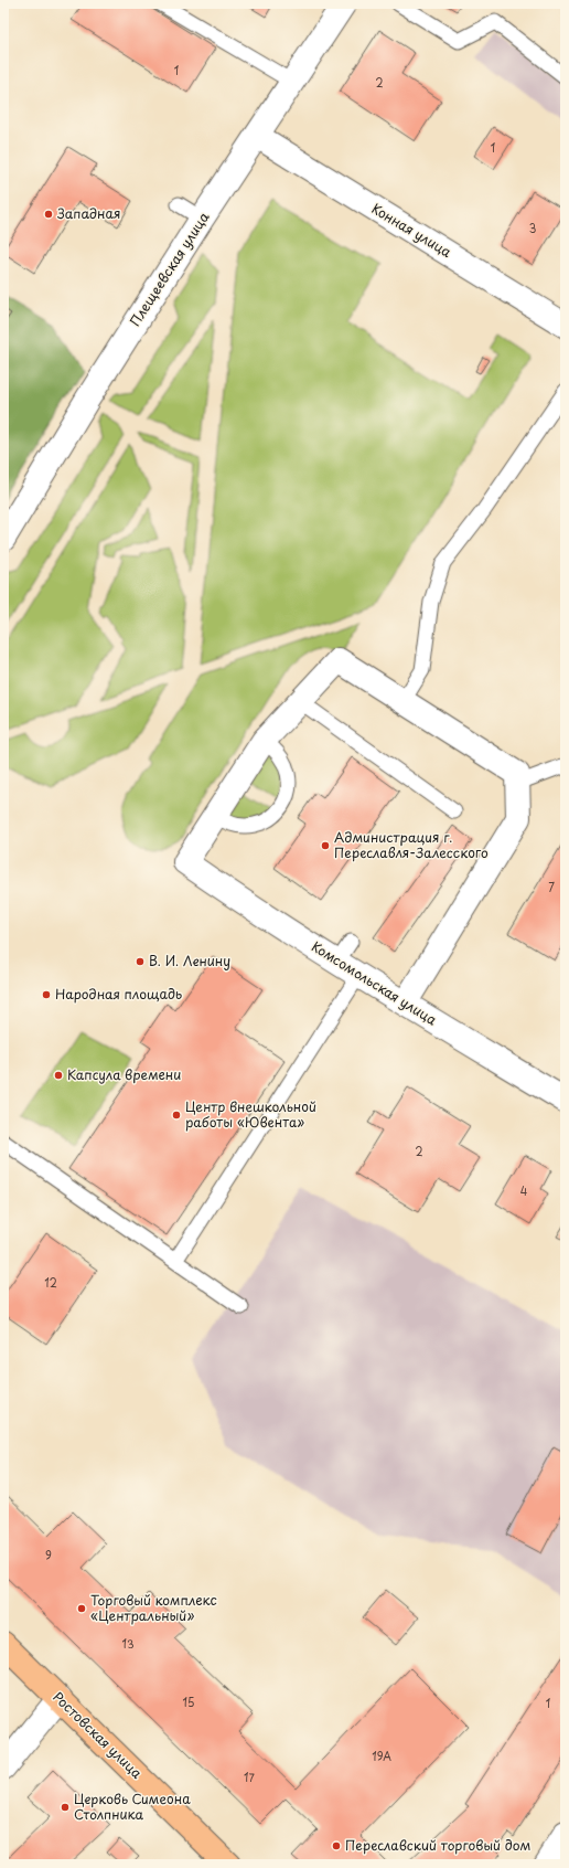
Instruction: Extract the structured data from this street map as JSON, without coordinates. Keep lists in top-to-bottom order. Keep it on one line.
{"streets":{"main road":["Ростовская улица"],"street":["Конная улица","Плещеевская улица","Комсомольская улица"]},"crossings":[["Конная улица","Плещеевская улица"]],"places":["Западная","Администрация г. Переславля-Залесского","В. И. Ленину","Народная площадь","Капсула времени","Центр внешкольной работы «Ювента»","Торговый комплекс «Центральный»","Церковь Симеона Столпника","Переславский торговый дом"],"house_numbers":["1","2","1","3","7","2","4","12","9","13","15","1","19А","17"]}
